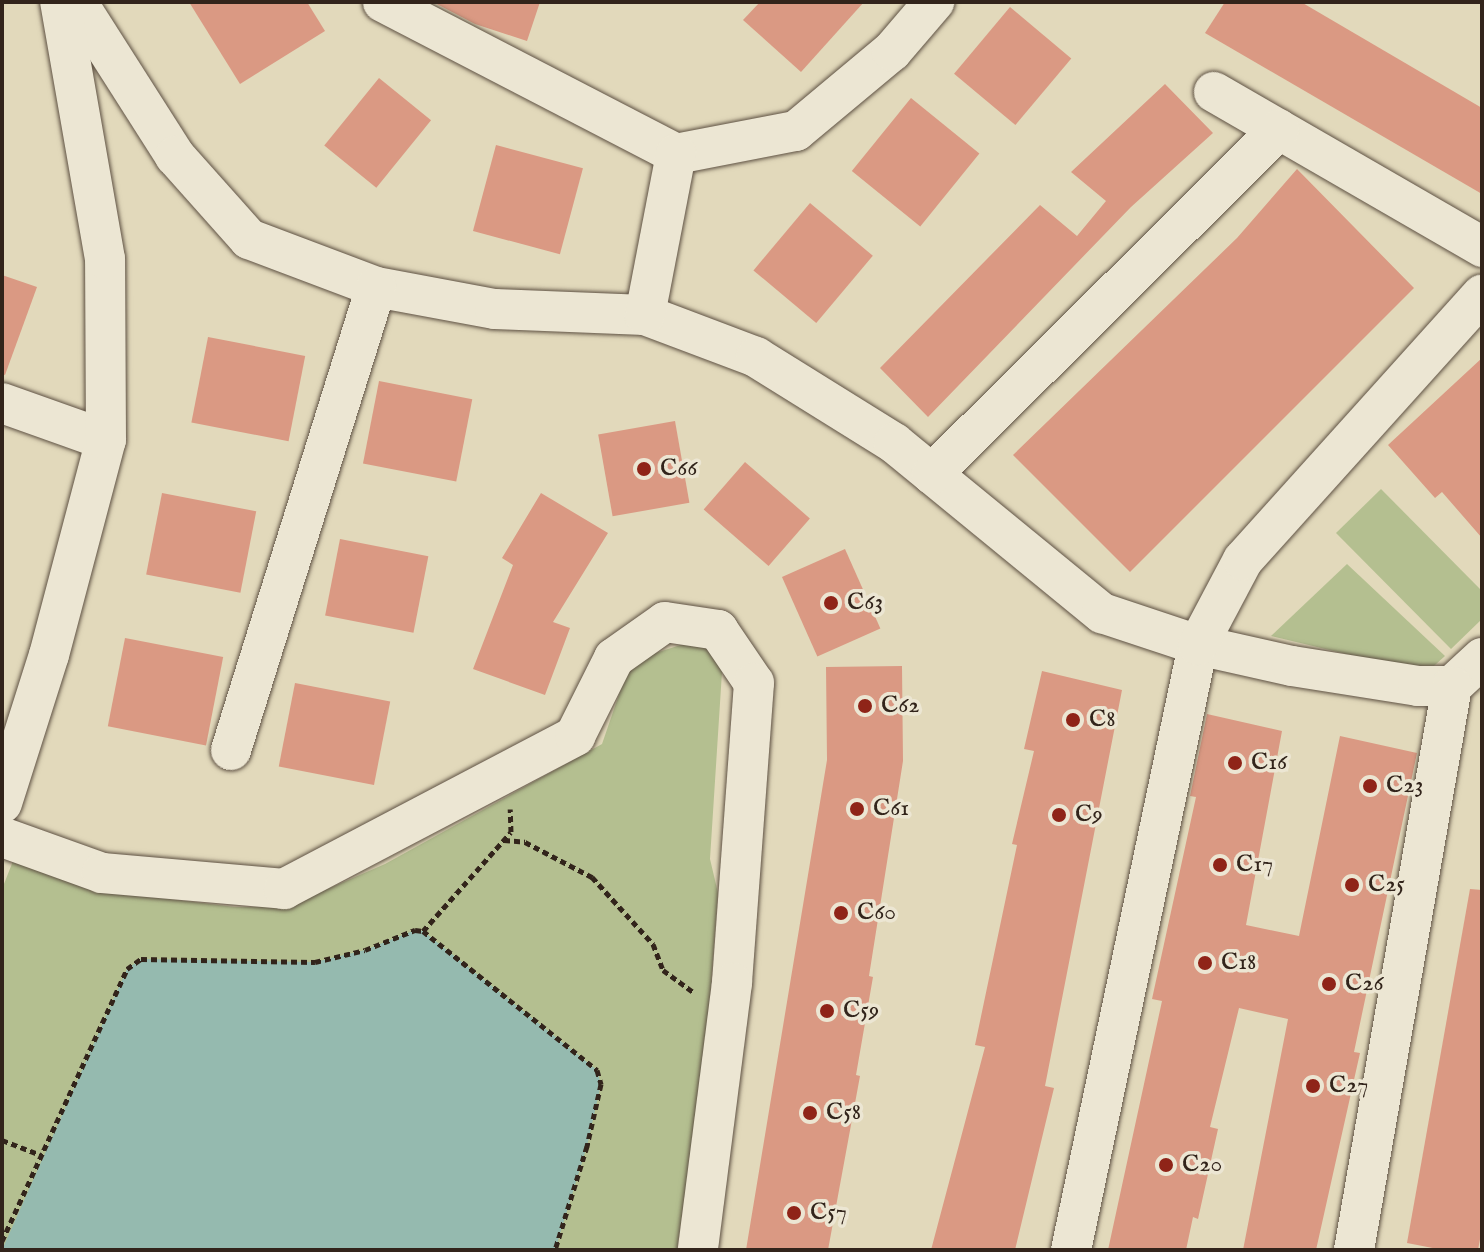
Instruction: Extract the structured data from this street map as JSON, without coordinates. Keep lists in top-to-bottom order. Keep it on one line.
{"places":["C66","C63","C62","C8","C16","C23","C61","C9","C17","C25","C60","C18","C26","C59","C27","C58","C20","C57"]}
